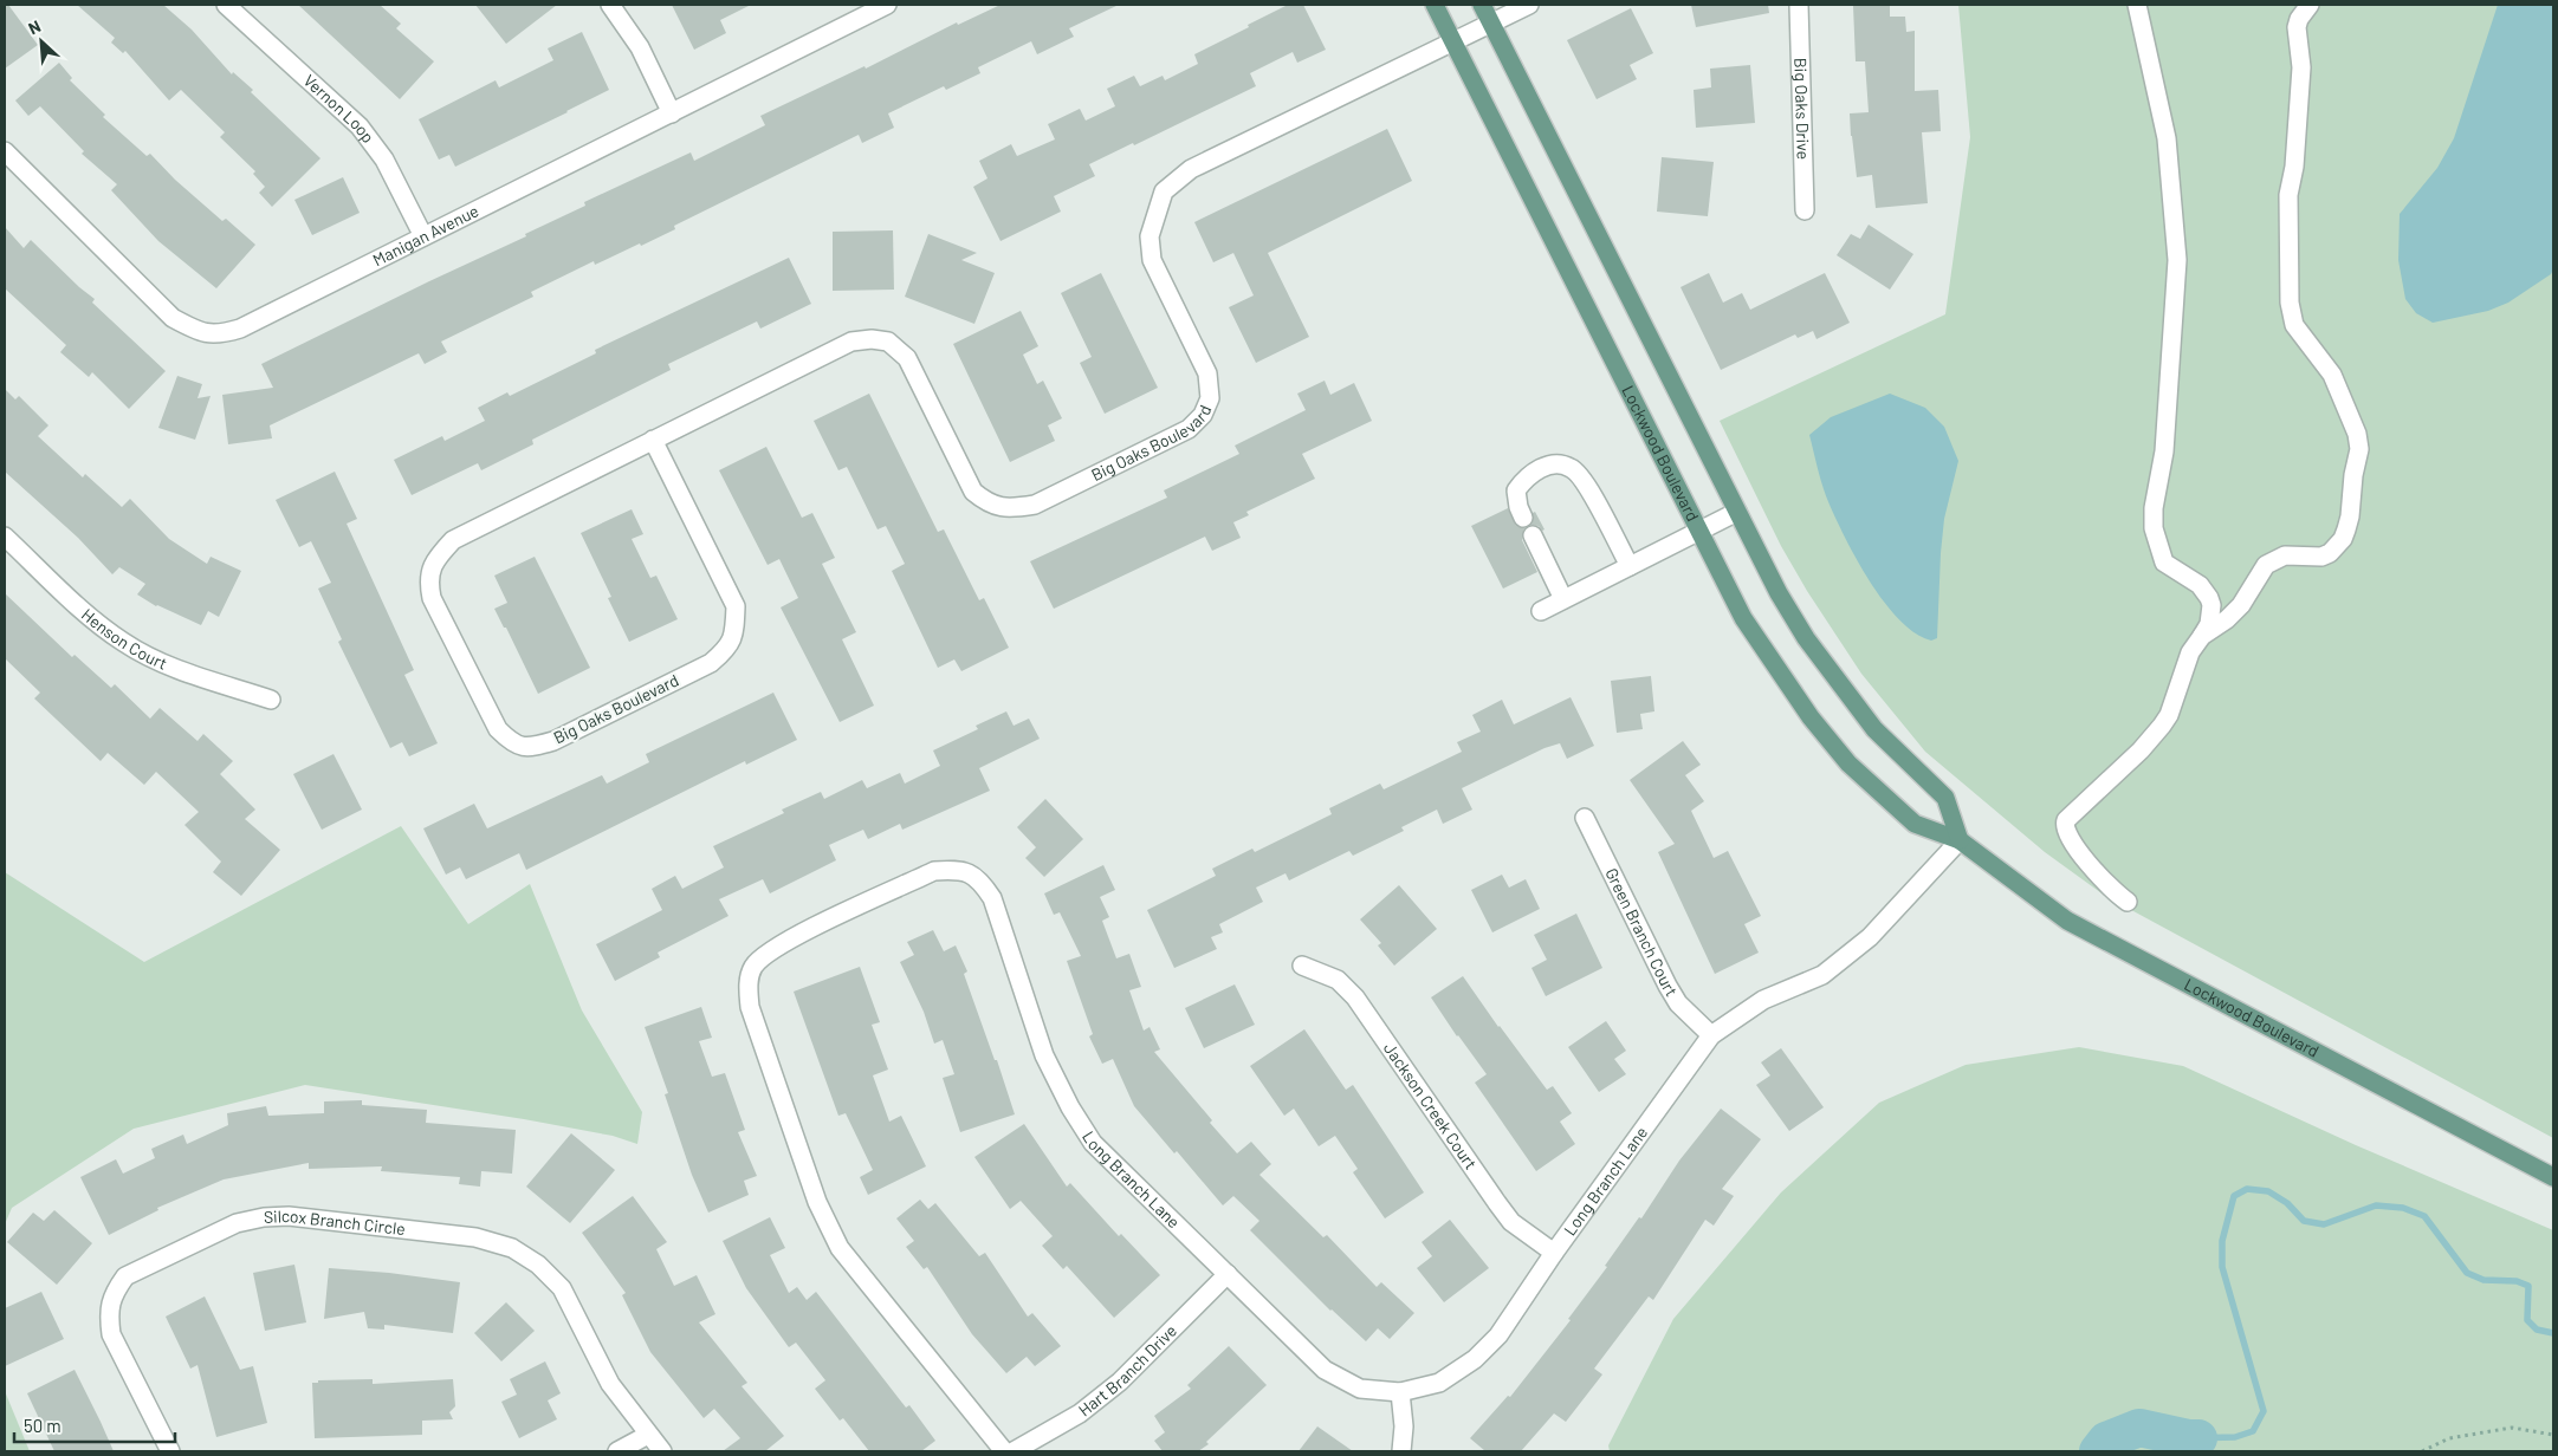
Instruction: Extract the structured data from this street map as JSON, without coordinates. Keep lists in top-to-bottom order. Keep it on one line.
{"streets":{"main road":["Lockwood Boulevard"],"street":["Big Oaks Drive","Vernon Loop","Manigan Avenue","Big Oaks Boulevard","Henson Court","Green Branch Court","Jackson Creek Court","Long Branch Lane","Silcox Branch Circle","Hart Branch Drive"]},"crossings":[["Vernon Loop","Manigan Avenue"],["Big Oaks Boulevard","Lockwood Boulevard"],["Lockwood Boulevard","Long Branch Lane"],["Green Branch Court","Long Branch Lane"],["Jackson Creek Court","Long Branch Lane"],["Long Branch Lane","Hart Branch Drive"]],"scale_bar":"50 m","north":"top left"}
